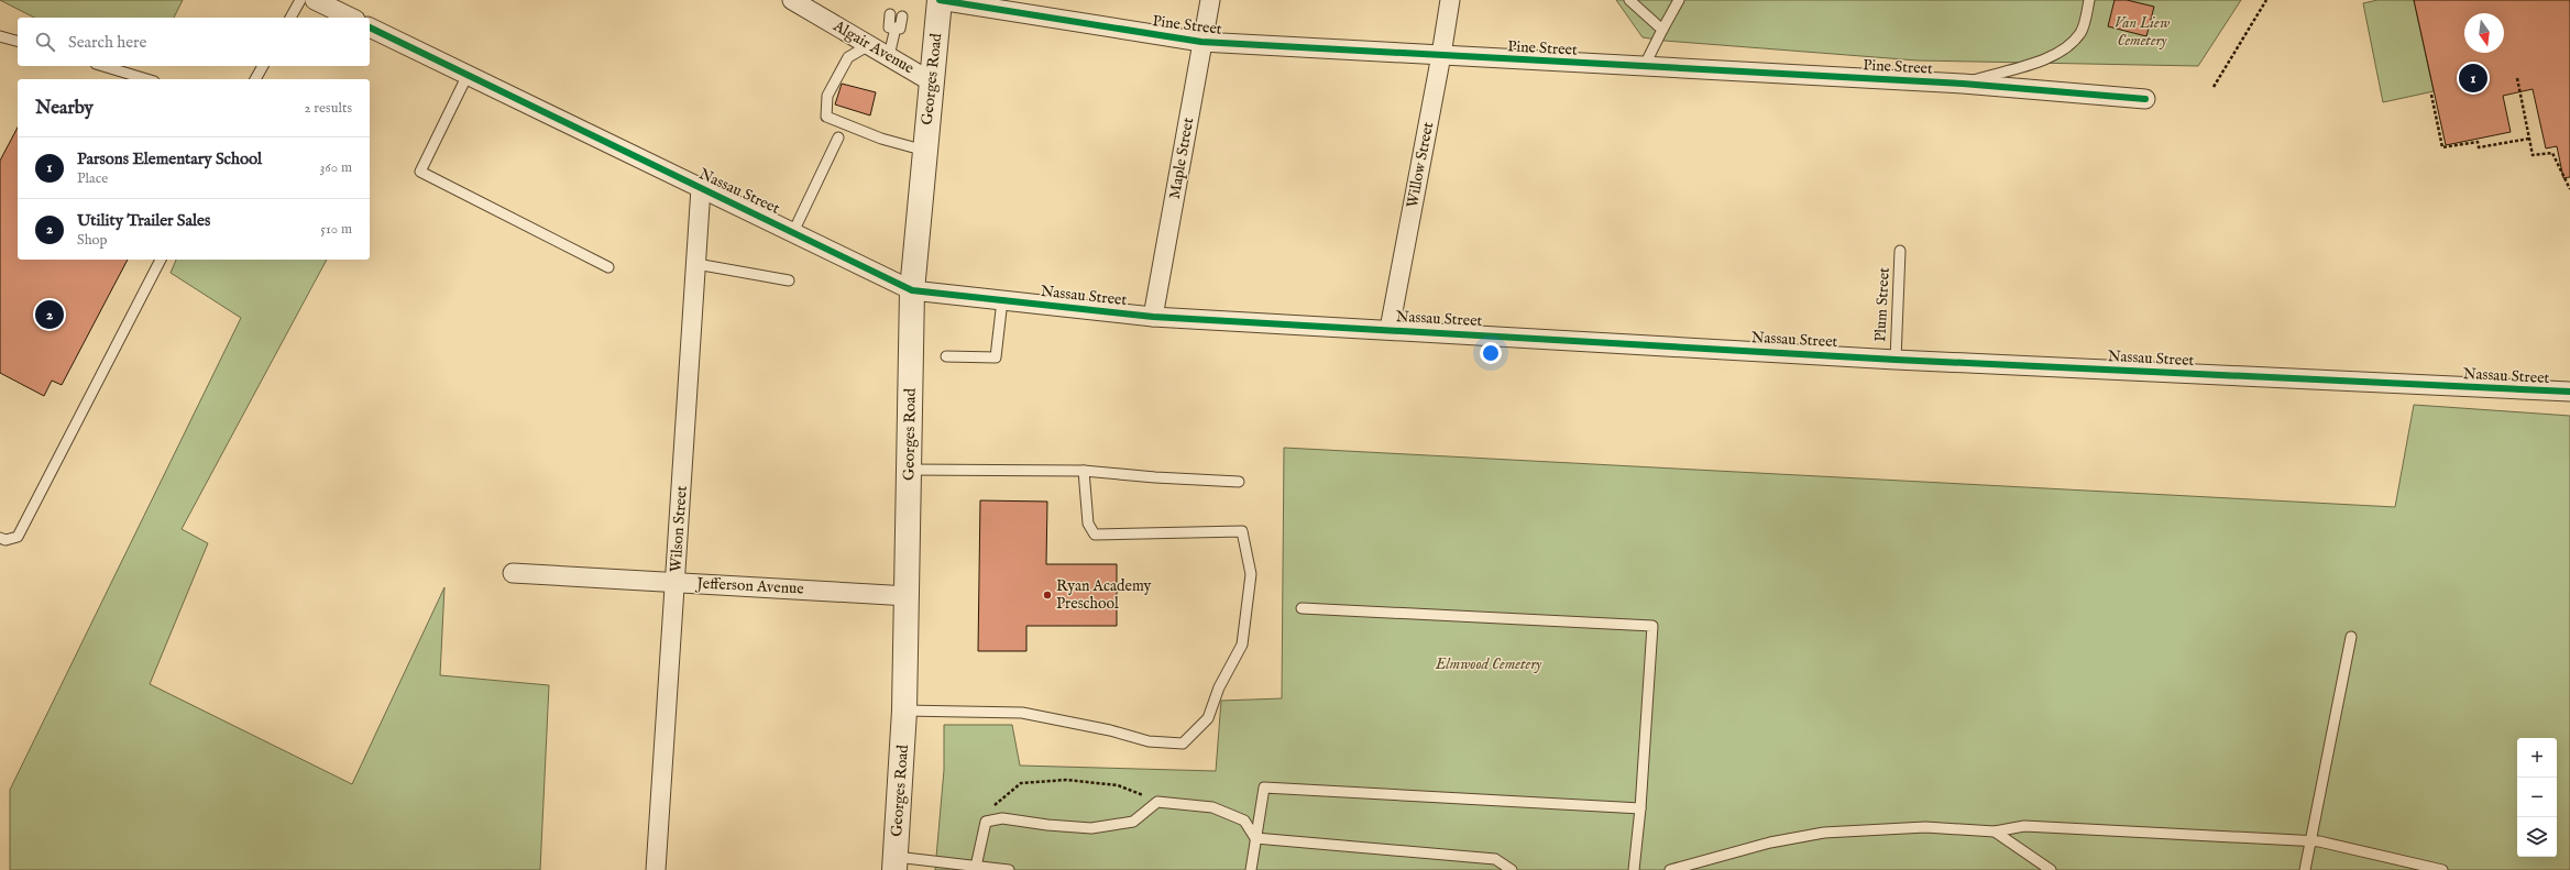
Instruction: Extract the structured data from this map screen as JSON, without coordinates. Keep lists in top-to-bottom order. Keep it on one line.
{"streets":{"street":["Pine Street","Algair Avenue","Georges Road","Maple Street","Willow Street","Nassau Street","Wilson Street","Jefferson Avenue"],"lane":["Plum Street"]},"crossings":[["Pine Street","Georges Road"],["Pine Street","Maple Street"],["Pine Street","Willow Street"],["Algair Avenue","Georges Road"],["Georges Road","Nassau Street"],["Georges Road","Jefferson Avenue"],["Maple Street","Nassau Street"],["Willow Street","Nassau Street"],["Nassau Street","Plum Street"],["Nassau Street","Wilson Street"],["Wilson Street","Jefferson Avenue"]],"parks":["Van Liew Cemetery","Elmwood Cemetery"],"places":["Ryan Academy Preschool"],"north":"bottom","page":{"search":"Search here","pins":["1","2"],"heading":["Nearby","2 results"],"list":[{"mark":"1","name":"Parsons Elementary School","note":"Place","value":"360 m"},{"mark":"2","name":"Utility Trailer Sales","note":"Shop","value":"510 m"}],"map_buttons":["+","−"]}}
